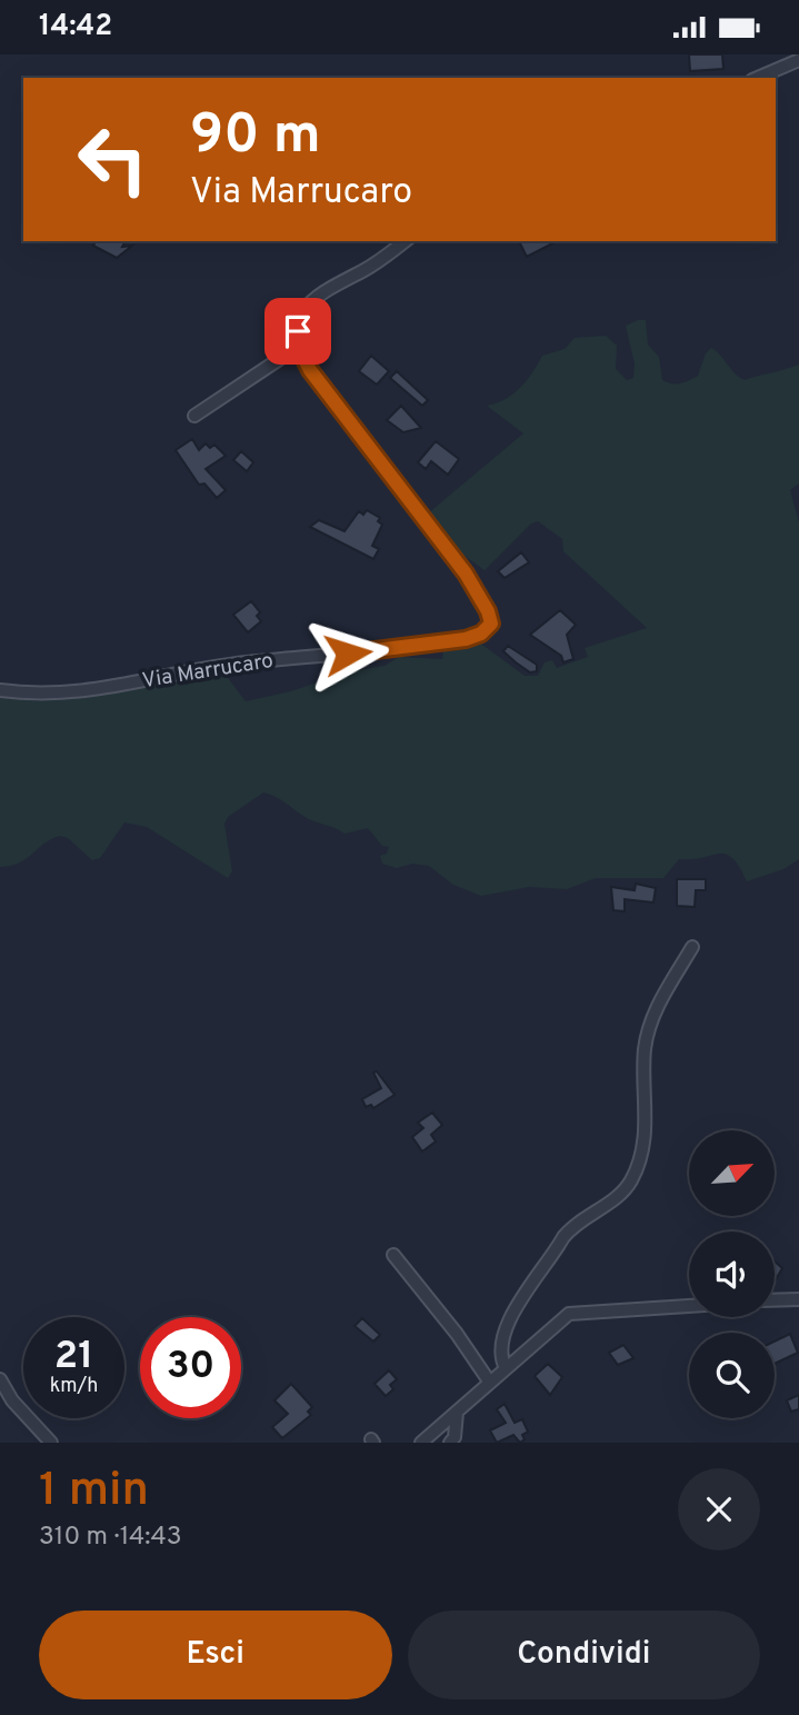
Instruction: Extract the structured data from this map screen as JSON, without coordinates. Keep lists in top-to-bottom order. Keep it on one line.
{"streets":{"street":["Via Marrucaro"]},"north":"top right","page":{"status":"14:42","turn":["90 m","Via Marrucaro"],"speed":"21 km/h","limit":"30","heading":["1 min","310 m · 14:43"],"buttons":["Esci","Condividi"]}}
